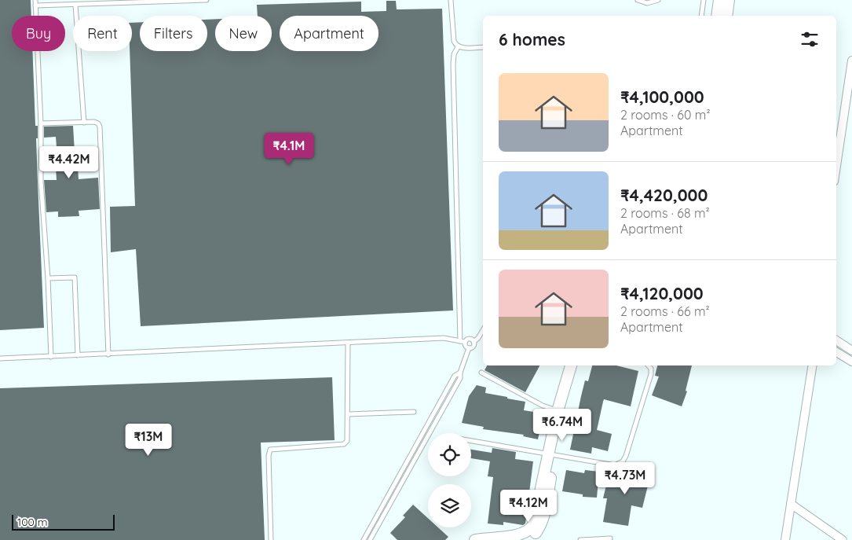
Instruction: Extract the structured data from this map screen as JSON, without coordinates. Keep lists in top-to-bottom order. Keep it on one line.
{"scale_bar":"100 m","page":{"chip":["Buy","Rent","Filters","New","Apartment"],"heading":"6 homes","list":[{"name":"₹4,100,000","note":"2 rooms · 60 m² · Apartment"},{"name":"₹4,420,000","note":"2 rooms · 68 m² · Apartment"},{"name":"₹4,120,000","note":"2 rooms · 66 m² · Apartment"}],"price":["₹4.1M","₹4.42M","₹6.74M","₹13M","₹4.73M","₹4.12M"],"scale":"100 m"}}
